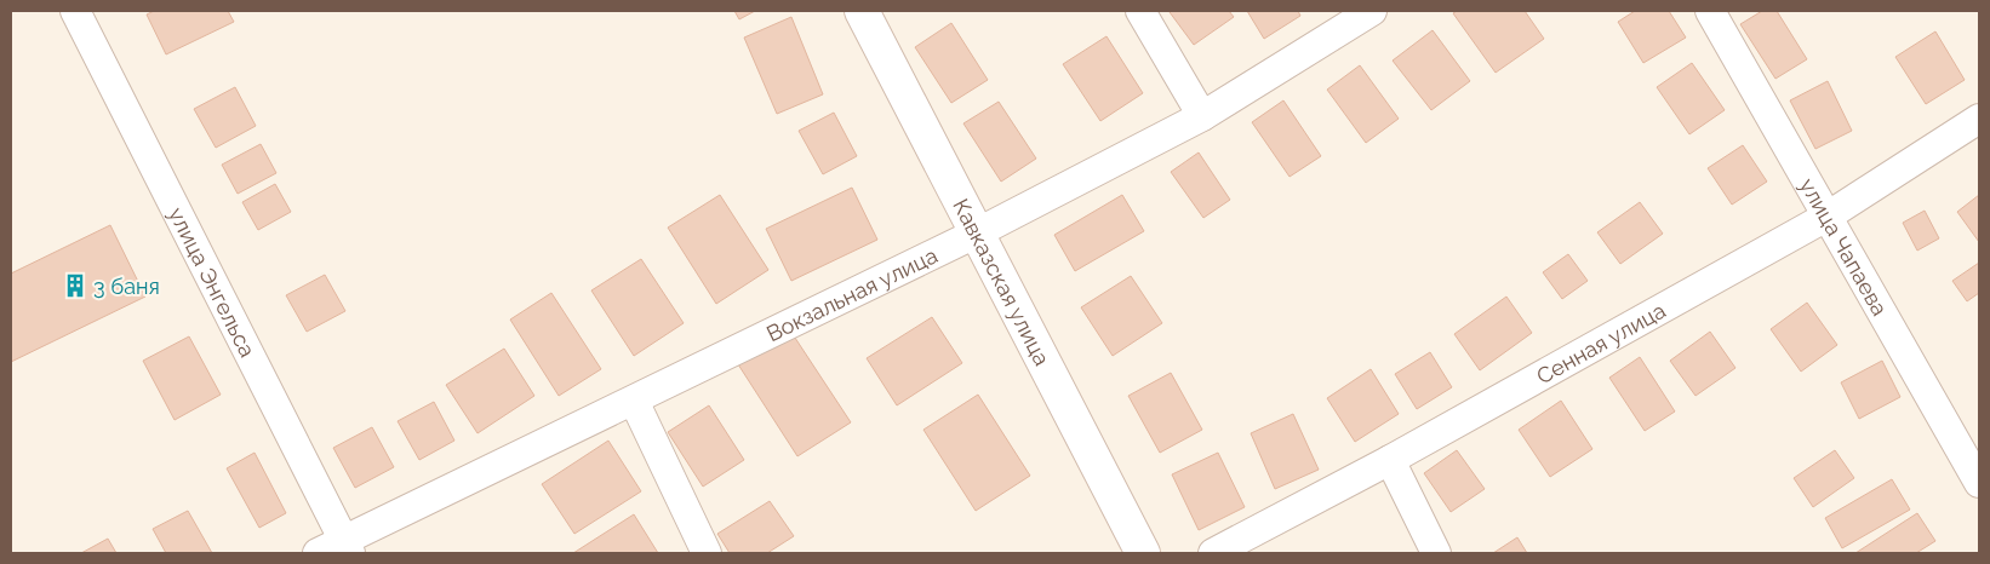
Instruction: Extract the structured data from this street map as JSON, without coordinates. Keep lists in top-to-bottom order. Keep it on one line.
{"streets":{"main road":["Кавказская улица"],"street":["улица Чапаева","улица Энгельса","Вокзальная улица","Сенная улица"]},"crossings":[["улица Чапаева","Сенная улица"],["улица Энгельса","Вокзальная улица"],["Кавказская улица","Вокзальная улица"]],"places":{"building":["3 баня"]}}
